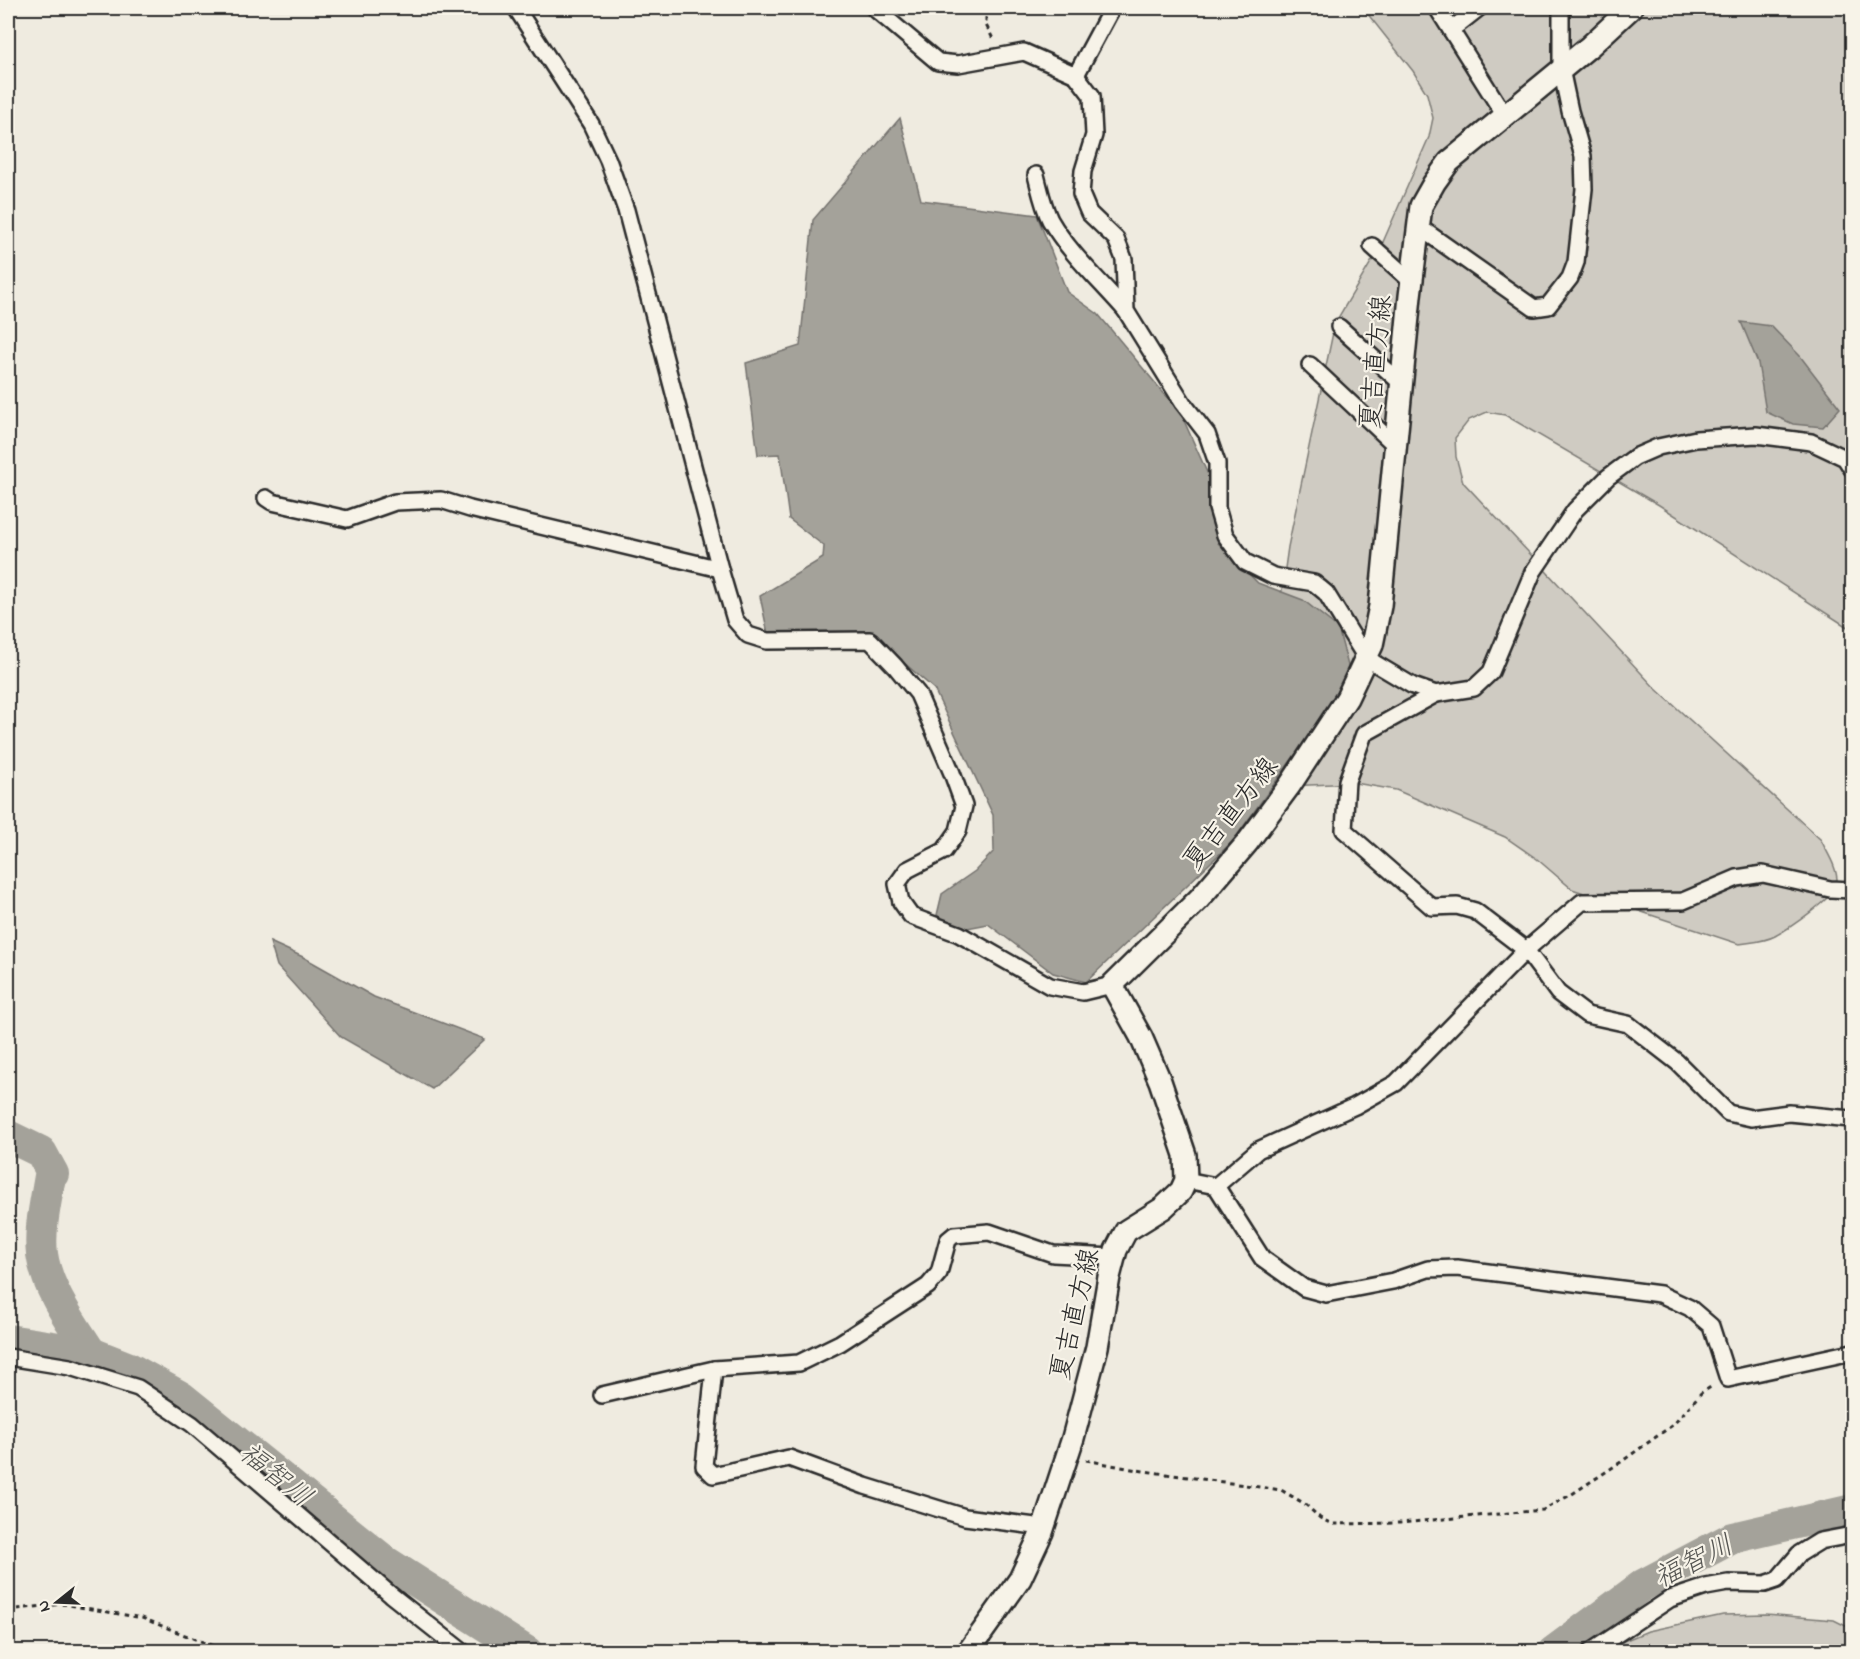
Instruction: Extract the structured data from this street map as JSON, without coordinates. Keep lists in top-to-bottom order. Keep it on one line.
{"streets":{"main road":["夏吉直方線"]},"water":["福智川"],"north":"left"}
